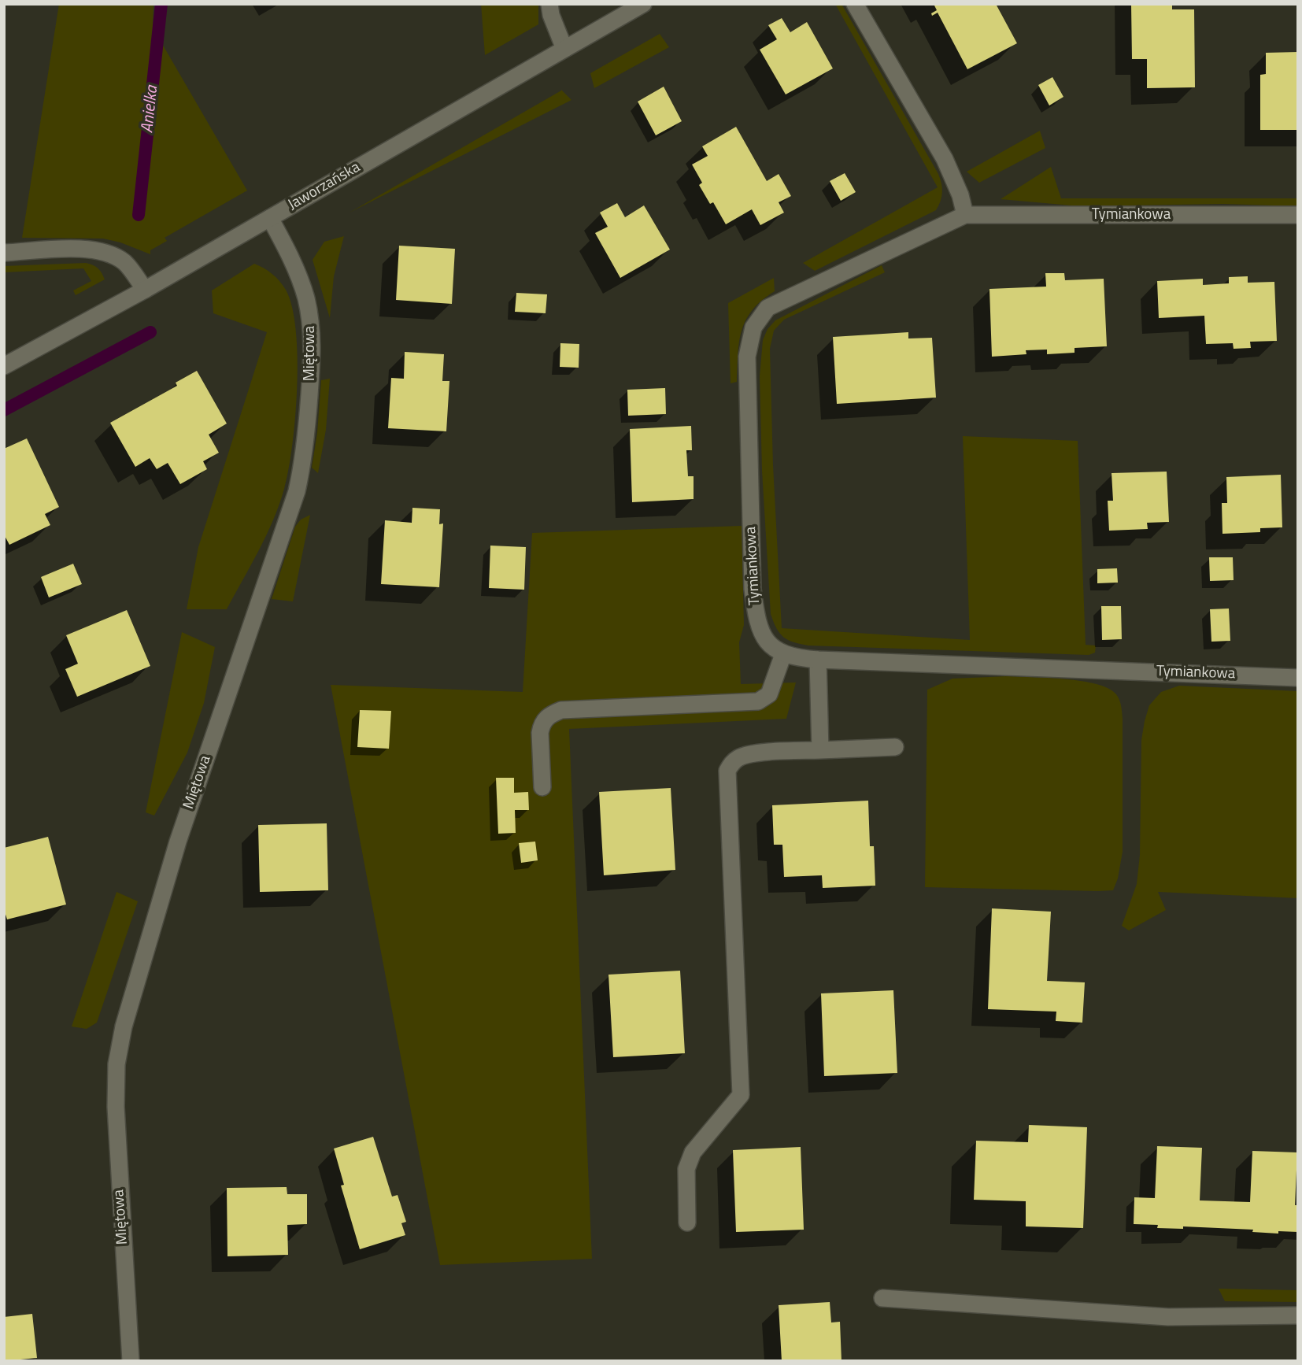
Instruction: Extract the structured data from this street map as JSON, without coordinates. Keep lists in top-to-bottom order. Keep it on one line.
{"streets":{"street":["Jaworzańska","Tymiankowa","Miętowa"]},"crossings":[["Jaworzańska","Miętowa"]],"water":["Anielka"]}
